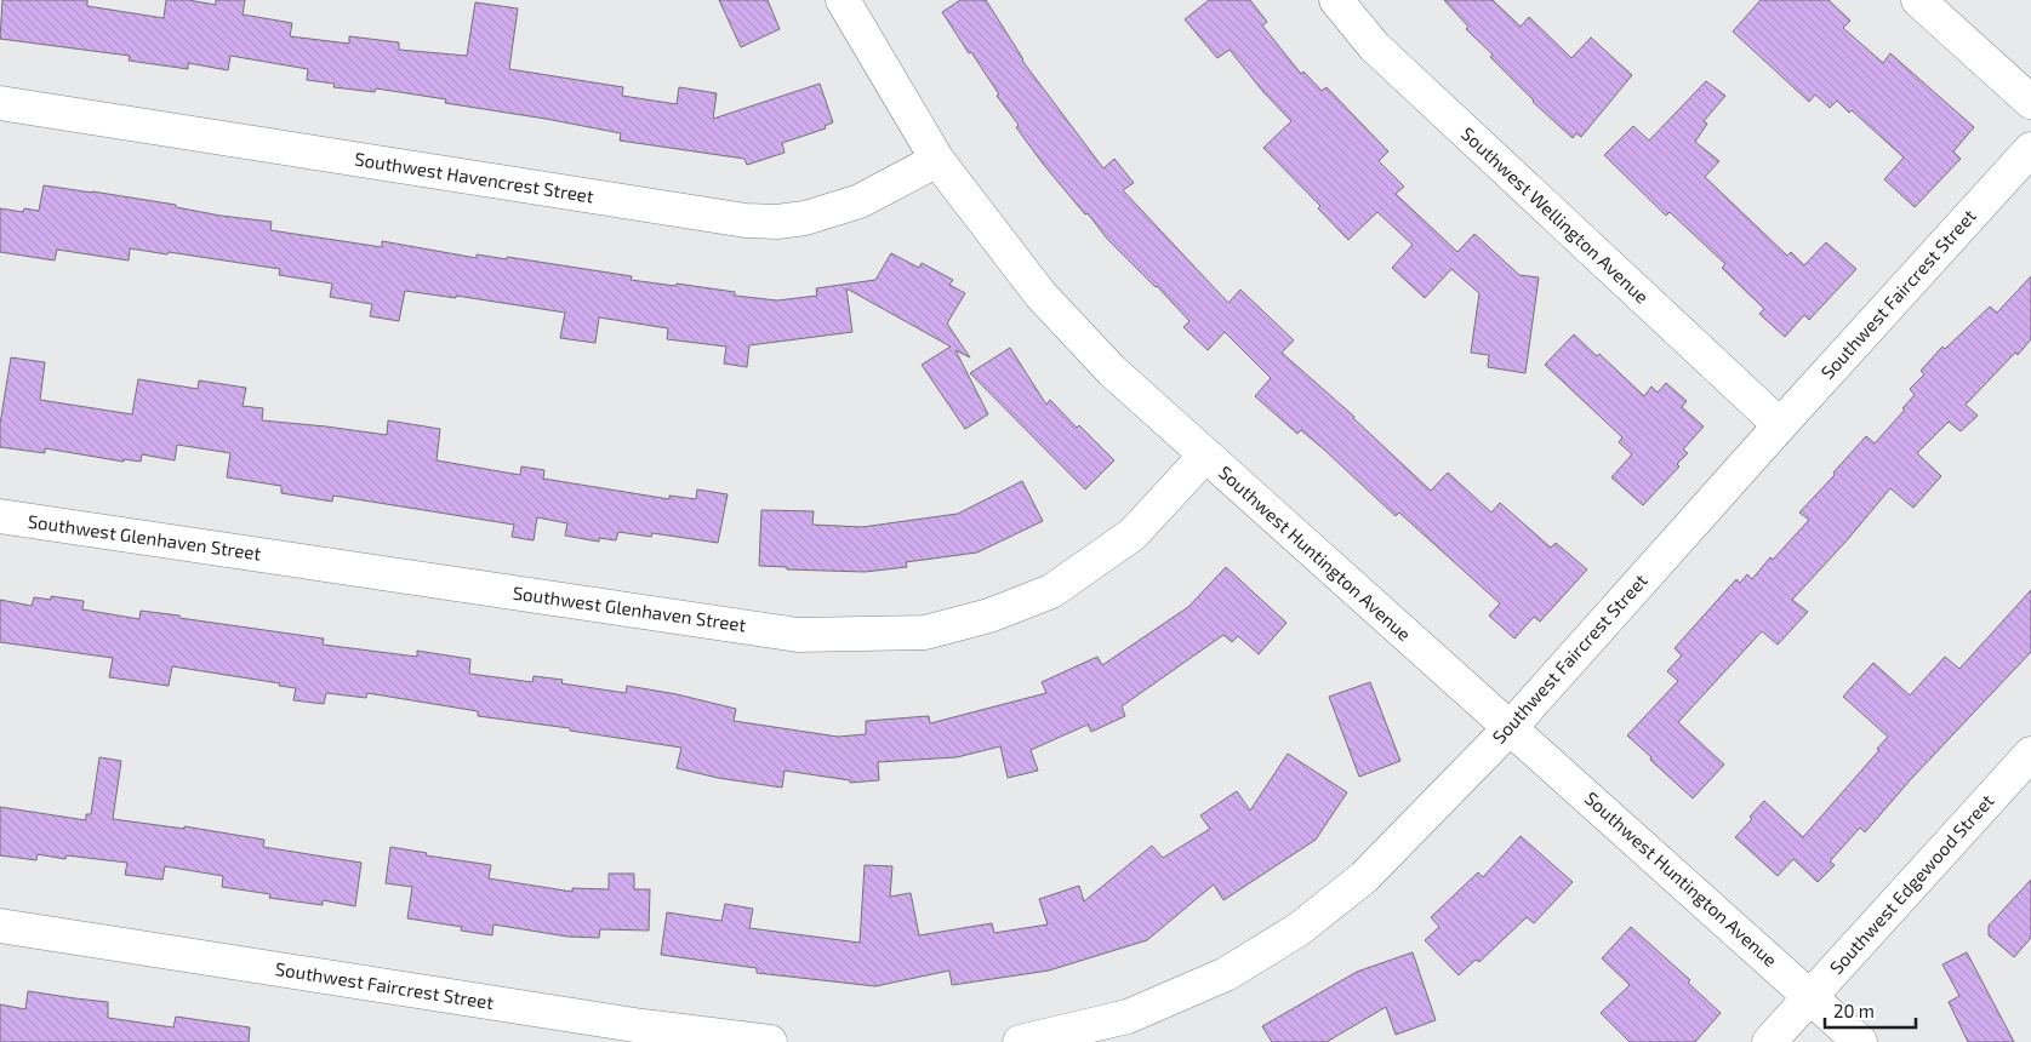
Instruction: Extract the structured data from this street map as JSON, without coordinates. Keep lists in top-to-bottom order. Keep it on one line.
{"streets":{"street":["Southwest Havencrest Street","Southwest Wellington Avenue","Southwest Faircrest Street","Southwest Glenhaven Street","Southwest Huntington Avenue","Southwest Edgewood Street"]},"crossings":[["Southwest Havencrest Street","Southwest Huntington Avenue"],["Southwest Wellington Avenue","Southwest Faircrest Street"],["Southwest Faircrest Street","Southwest Huntington Avenue"],["Southwest Glenhaven Street","Southwest Huntington Avenue"],["Southwest Huntington Avenue","Southwest Edgewood Street"]],"scale_bar":"20 m"}
